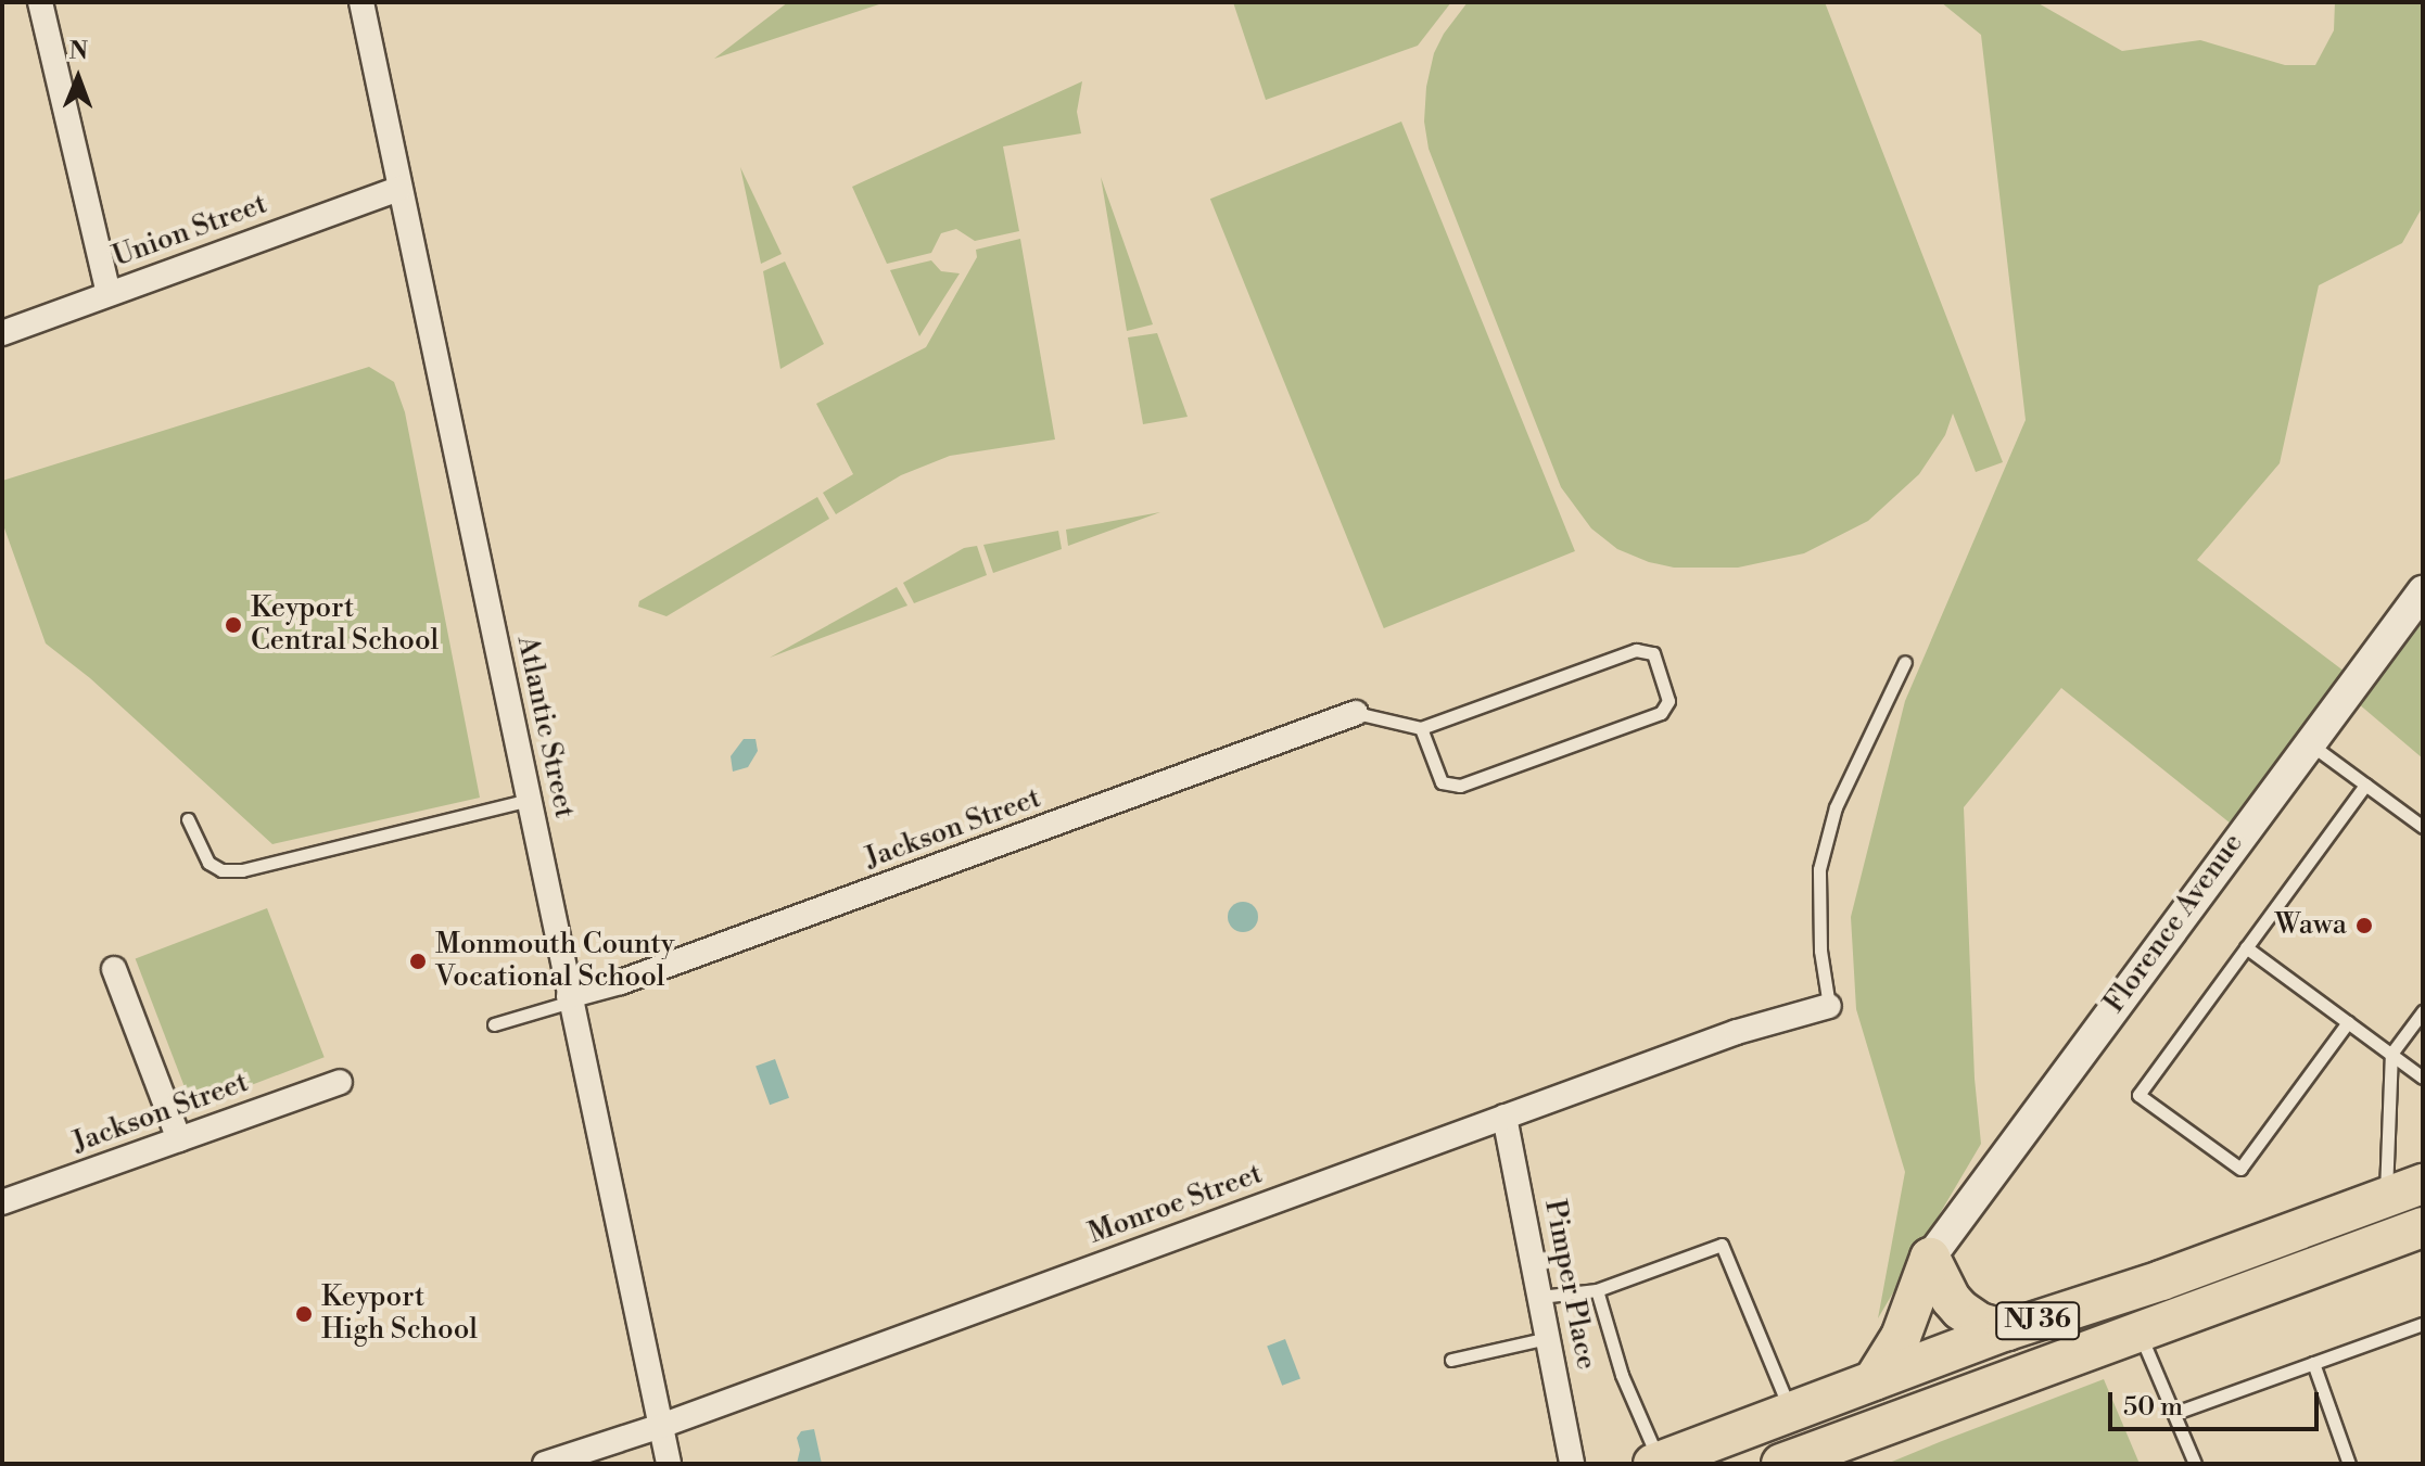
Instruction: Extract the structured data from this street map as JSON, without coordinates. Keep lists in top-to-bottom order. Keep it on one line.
{"streets":{"highway":["NJ 36"],"street":["Union Street","Atlantic Street","Jackson Street","Florence Avenue","Monroe Street","Pimper Place"]},"crossings":[["Union Street","Atlantic Street"],["Atlantic Street","Jackson Street"],["Atlantic Street","Monroe Street"],["Monroe Street","Pimper Place"]],"places":["Keyport Central School","Wawa","Monmouth County Vocational School","Keyport High School"],"scale_bar":"50 m","north":"top"}
